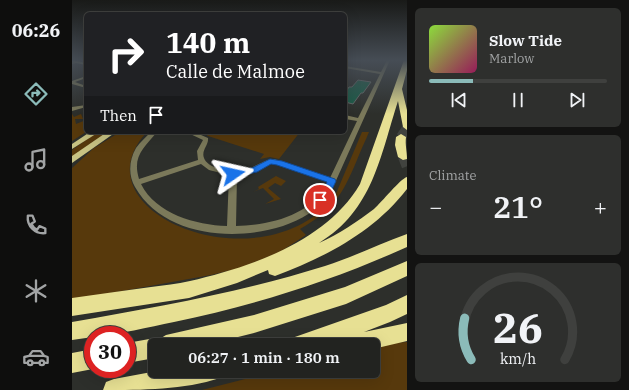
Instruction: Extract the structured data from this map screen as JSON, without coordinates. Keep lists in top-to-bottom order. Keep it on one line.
{"page":{"tabs":"06:26","turn":["140 m","Calle de Malmoe"],"song":["Slow Tide","Marlow"],"then":"Then","tile":"Climate","heat":["−","21°","+"],"limit":"30","trip":"06:27 · 1 min · 180 m","gauge":["26","km/h"]}}
